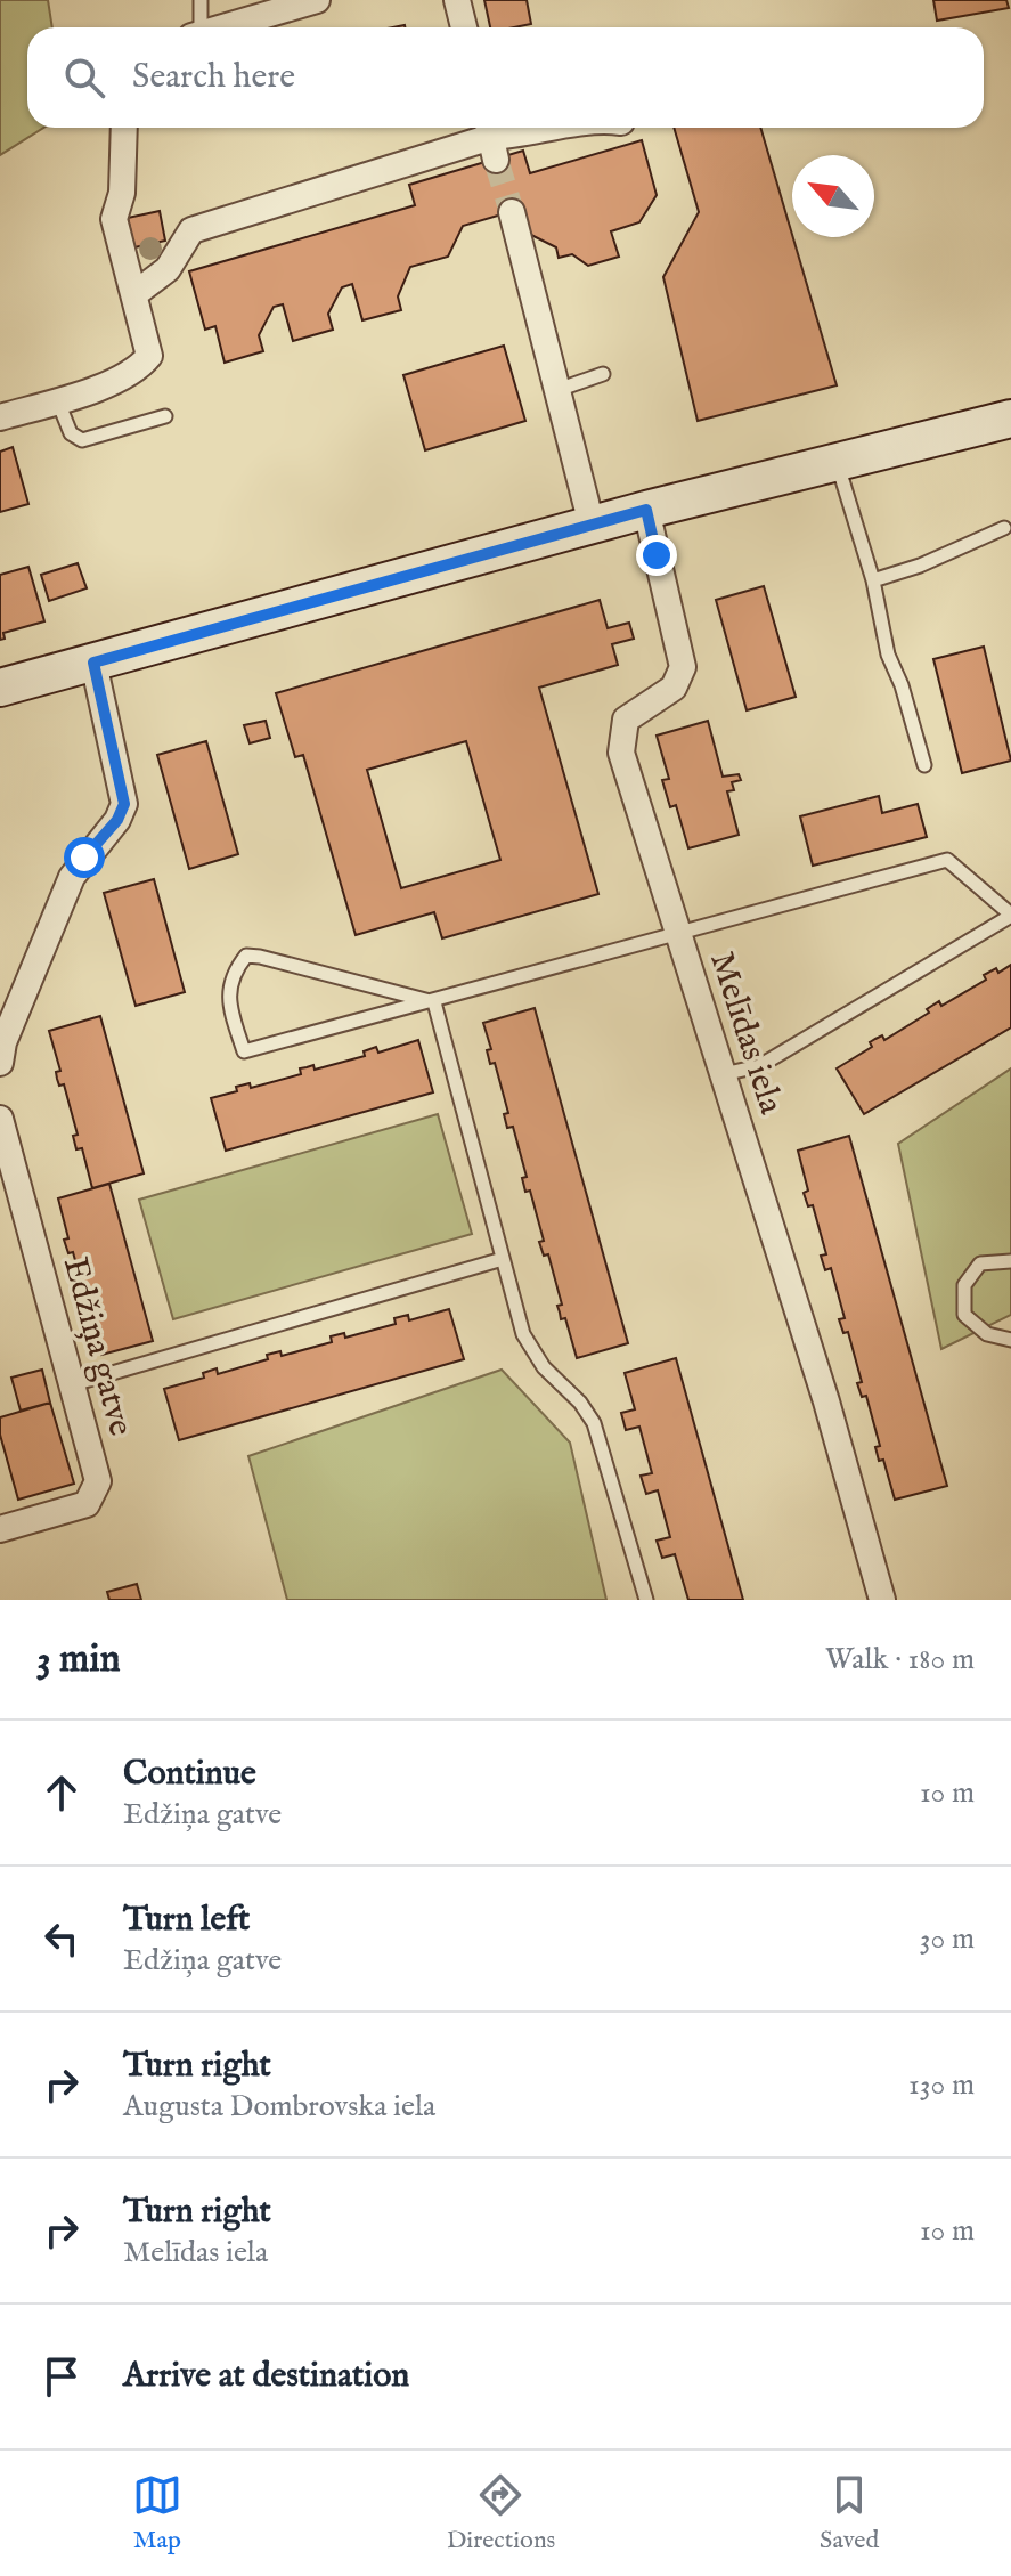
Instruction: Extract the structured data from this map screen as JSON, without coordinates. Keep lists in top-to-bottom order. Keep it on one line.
{"streets":{"street":["Melīdas iela","Edžiņa gatve"]},"north":"top left","page":{"search":"Search here","heading":["3 min","Walk · 180 m"],"list":[["Continue","Edžiņa gatve","10 m"],["Turn left","Edžiņa gatve","30 m"],["Turn right","Augusta Dombrovska iela","130 m"],["Turn right","Melīdas iela","10 m"],"Arrive at destination"],"nav":["Map","Directions","Saved"]}}
